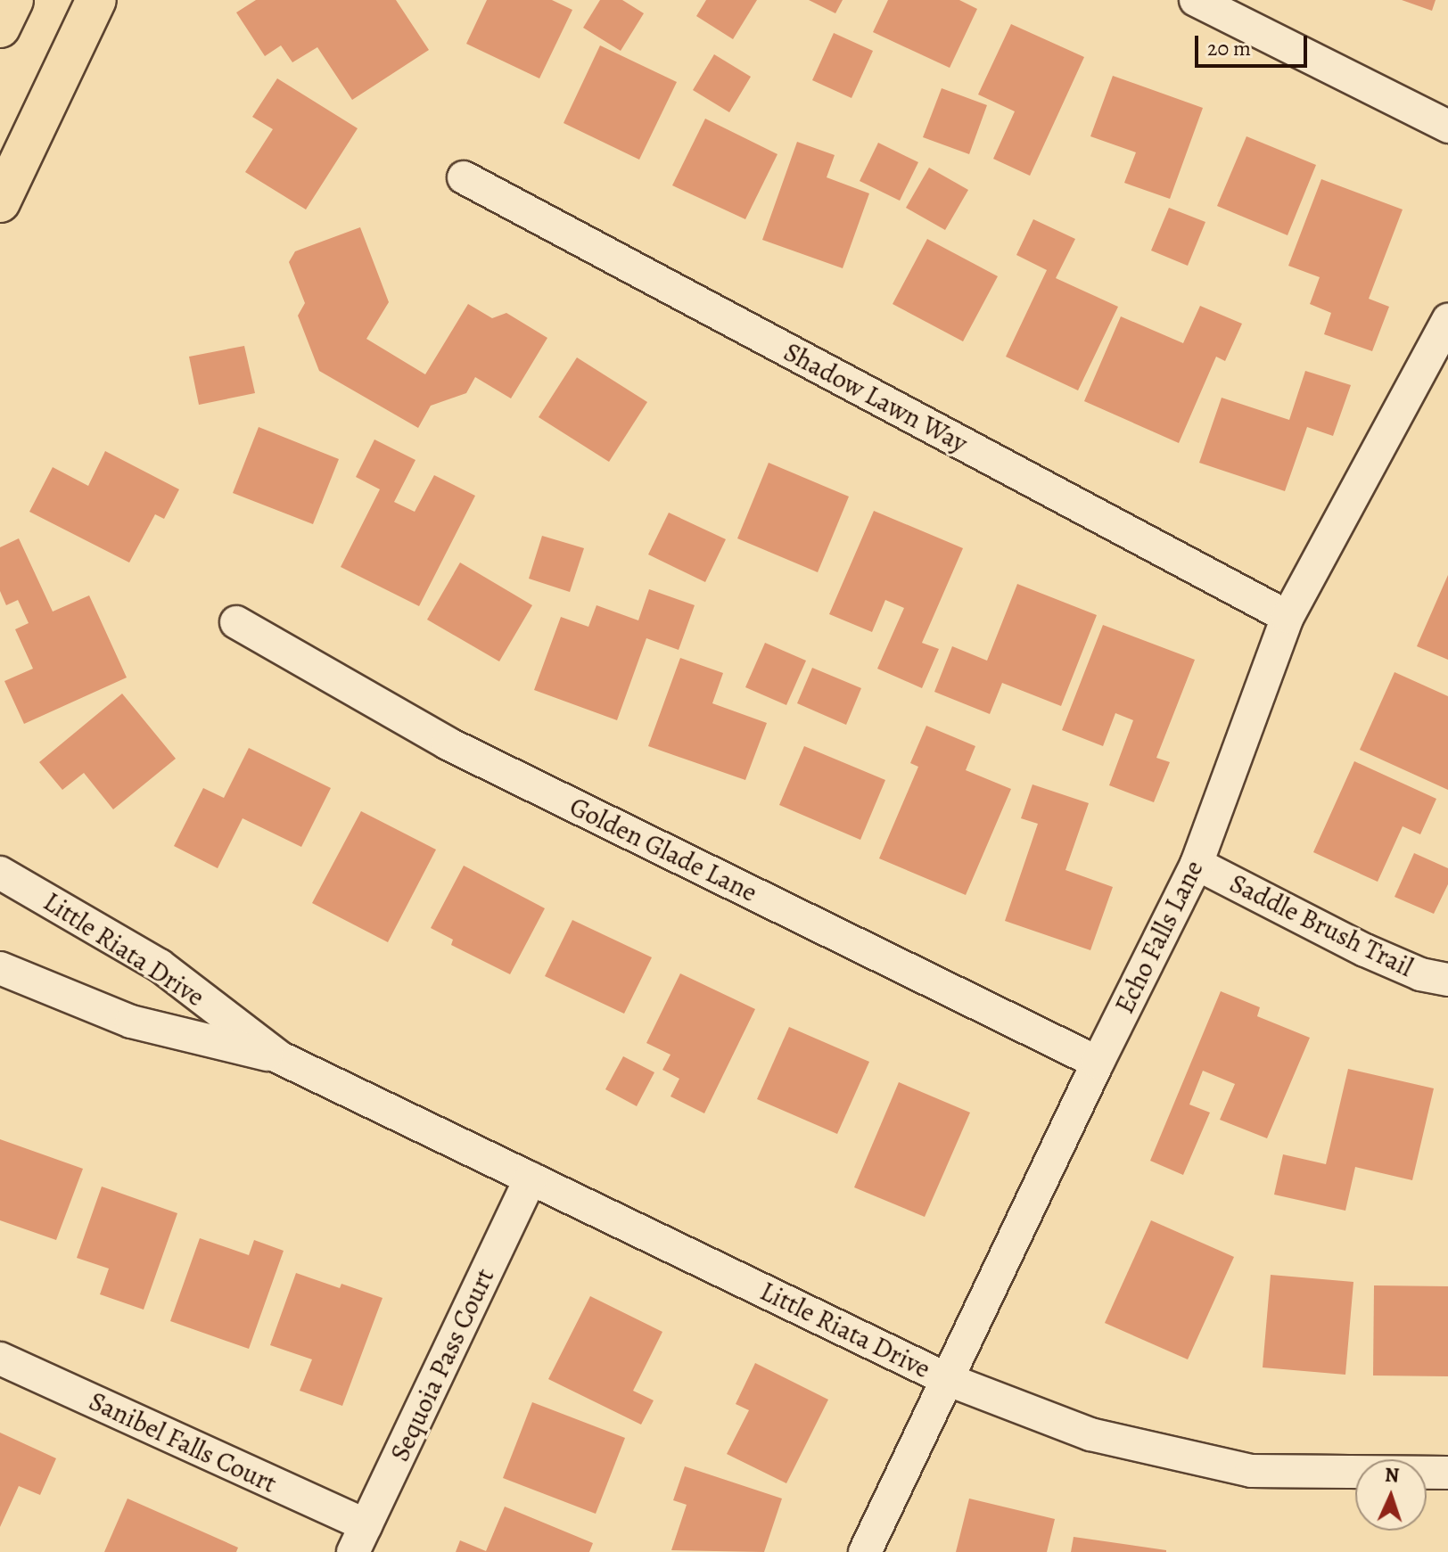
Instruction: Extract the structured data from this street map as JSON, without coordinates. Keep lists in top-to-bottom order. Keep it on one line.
{"streets":{"street":["Shadow Lawn Way","Golden Glade Lane","Saddle Brush Trail","Echo Falls Lane","Little Riata Drive","Sequoia Pass Court","Sanibel Falls Court"]},"crossings":[["Shadow Lawn Way","Echo Falls Lane"],["Golden Glade Lane","Echo Falls Lane"],["Saddle Brush Trail","Echo Falls Lane"],["Echo Falls Lane","Little Riata Drive"],["Little Riata Drive","Sequoia Pass Court"],["Sequoia Pass Court","Sanibel Falls Court"]],"scale_bar":"20 m","north":"top"}
